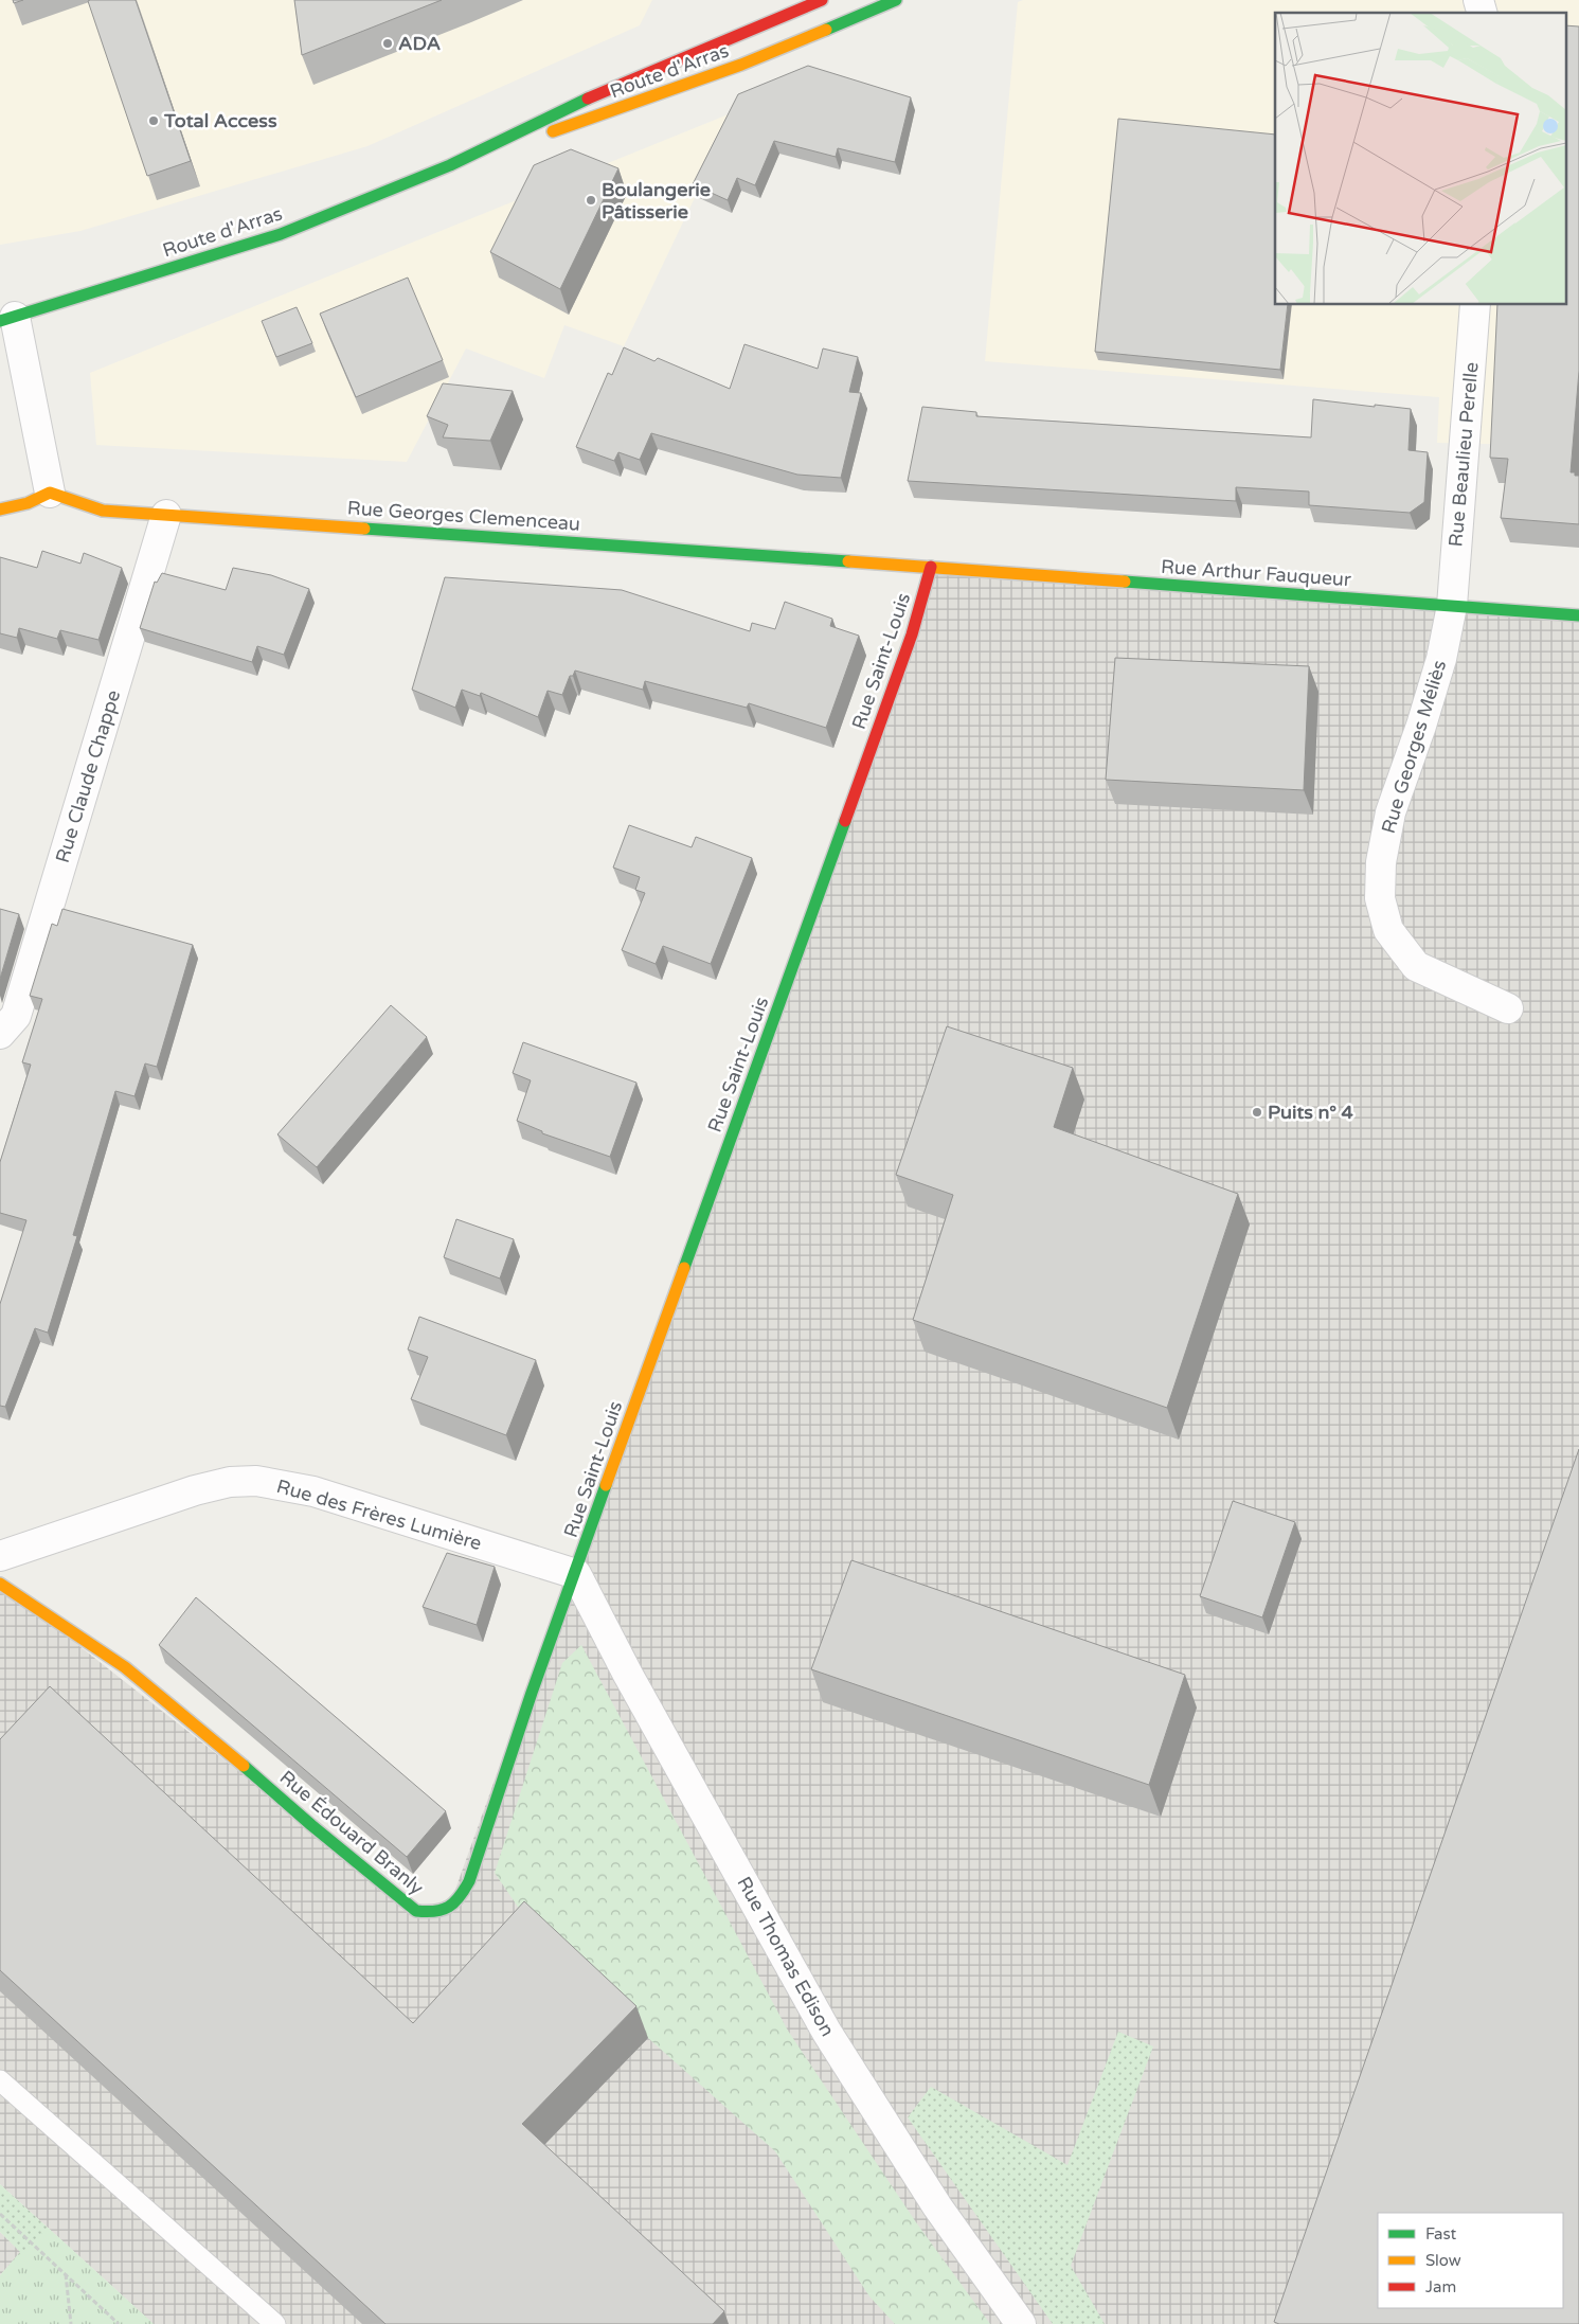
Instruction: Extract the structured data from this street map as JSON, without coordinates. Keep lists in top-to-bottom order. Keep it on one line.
{"streets":{"street":["Route d'Arras","Rue Beaulieu Perelle","Rue Georges Clemenceau","Rue Arthur Fauqueur","Rue Saint-Louis","Rue Georges Méliès","Rue Claude Chappe","Rue des Frères Lumière","Rue Édouard Branly","Rue Thomas Edison"]},"crossings":[["Rue Beaulieu Perelle","Rue Arthur Fauqueur"],["Rue Beaulieu Perelle","Rue Georges Méliès"],["Rue Georges Clemenceau","Rue Arthur Fauqueur"],["Rue Georges Clemenceau","Rue Saint-Louis"],["Rue Georges Clemenceau","Rue Claude Chappe"],["Rue Arthur Fauqueur","Rue Saint-Louis"],["Rue Arthur Fauqueur","Rue Georges Méliès"],["Rue Saint-Louis","Rue des Frères Lumière"],["Rue Saint-Louis","Rue Édouard Branly"],["Rue Saint-Louis","Rue Thomas Edison"],["Rue des Frères Lumière","Rue Édouard Branly"],["Rue des Frères Lumière","Rue Thomas Edison"],["Rue Édouard Branly","Rue Thomas Edison"]],"places":["ADA","Total Access","Boulangerie Pâtisserie","Puits n° 4"],"legend":["Fast","Slow","Jam"]}
